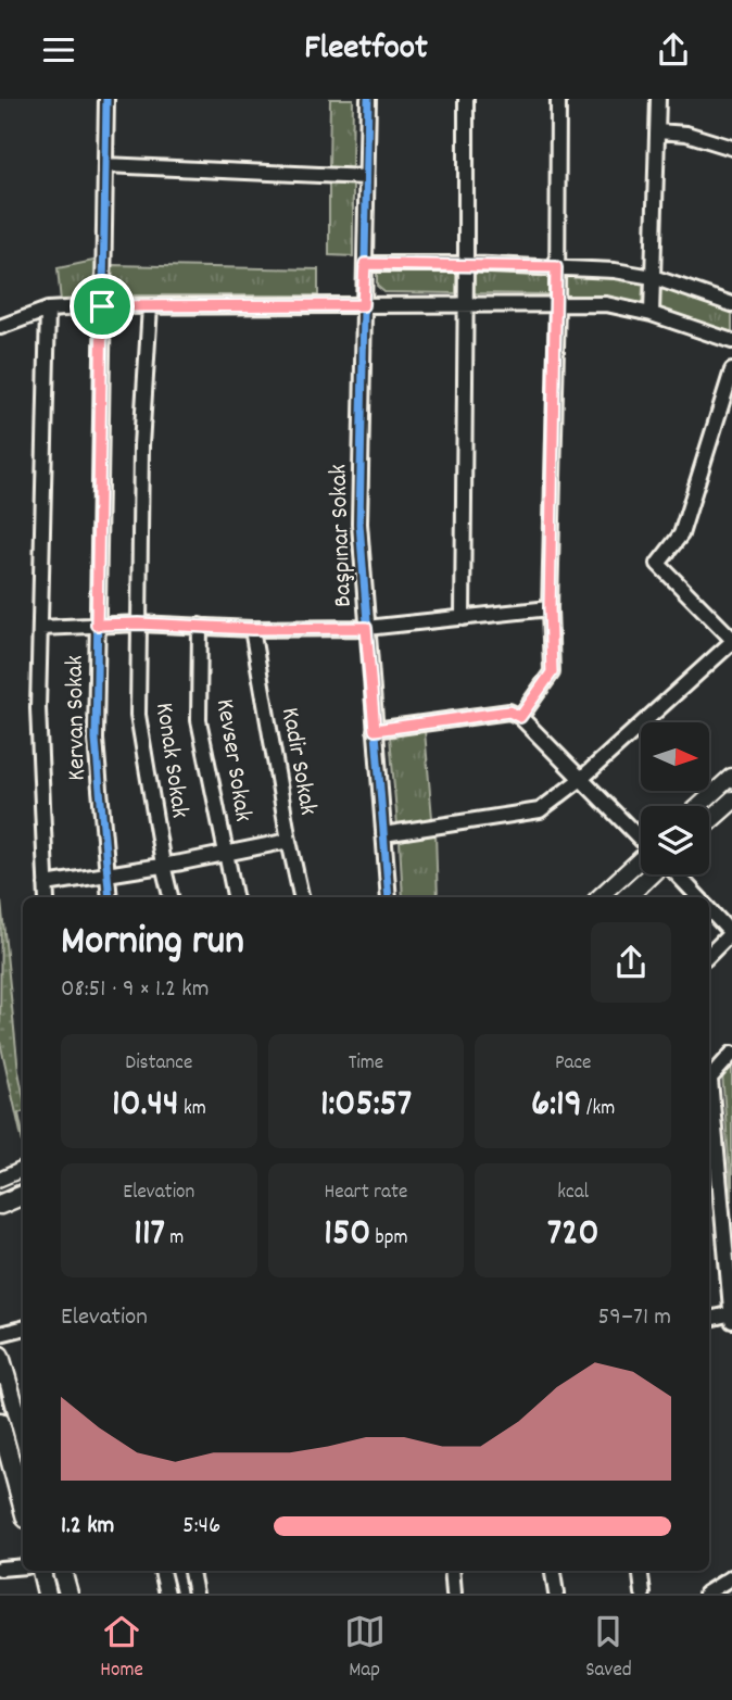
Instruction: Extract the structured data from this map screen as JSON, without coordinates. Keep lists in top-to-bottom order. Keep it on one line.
{"streets":{"street":["Başpınar Sokak","Kervan Sokak","Konak Sokak","Kevser Sokak","Kadir Sokak"]},"north":"right","page":{"header":"Fleetfoot","heading":["Morning run","08:51 · 9 × 1.2 km"],"stats":[["Distance","10.44 km"],["Time","1:05:57"],["Pace","6:19 /km"],["Elevation","117 m"],["Heart rate","150 bpm"],["kcal","720"]],"chart":["Elevation","59–71 m"],"list":[{"name":"1.2 km","note":"5:46"}],"tabs":["Home","Map","Saved"]}}
